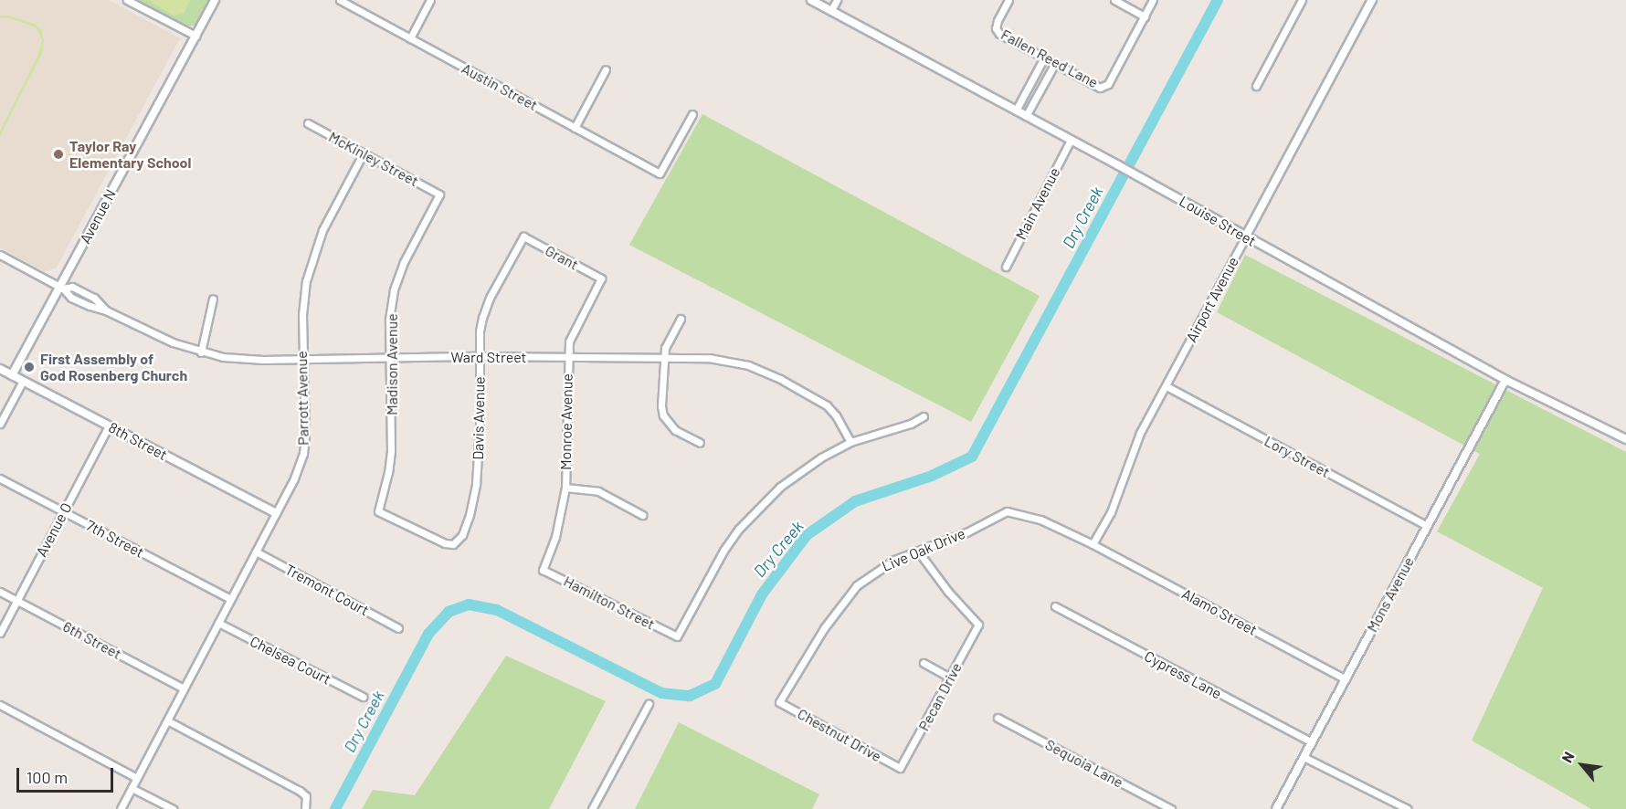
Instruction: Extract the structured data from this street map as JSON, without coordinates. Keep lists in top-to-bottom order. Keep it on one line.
{"streets":{"street":["Fallen Reed Lane","Austin Street","McKinley Street","Main Avenue","Avenue N","Louise Street","Grant","Airport Avenue","Ward Street","Madison Avenue","Parrott Avenue","Davis Avenue","Monroe Avenue","8th Street","Lory Street","Avenue O","7th Street","Live Oak Drive","Tremont Court","Mons Avenue","Hamilton Street","Alamo Street","6th Street","Chelsea Court","Cypress Lane","Pecan Drive","Chestnut Drive","Sequoia Lane"]},"crossings":[["McKinley Street","Madison Avenue"],["McKinley Street","Parrott Avenue"],["Main Avenue","Louise Street"],["Avenue N","Ward Street"],["Avenue N","8th Street"],["Louise Street","Airport Avenue"],["Louise Street","Mons Avenue"],["Grant","Davis Avenue"],["Grant","Monroe Avenue"],["Airport Avenue","Lory Street"],["Airport Avenue","Live Oak Drive"],["Airport Avenue","Alamo Street"],["Ward Street","Madison Avenue"],["Ward Street","Parrott Avenue"],["Ward Street","Davis Avenue"],["Ward Street","Monroe Avenue"],["Ward Street","Hamilton Street"],["Madison Avenue","Davis Avenue"],["Parrott Avenue","8th Street"],["Parrott Avenue","7th Street"],["Parrott Avenue","Tremont Court"],["Parrott Avenue","6th Street"],["Parrott Avenue","Chelsea Court"],["Monroe Avenue","Hamilton Street"],["8th Street","Avenue O"],["Lory Street","Mons Avenue"],["Avenue O","7th Street"],["Avenue O","6th Street"],["Live Oak Drive","Alamo Street"],["Live Oak Drive","Pecan Drive"],["Live Oak Drive","Chestnut Drive"],["Mons Avenue","Alamo Street"],["Mons Avenue","Cypress Lane"],["Pecan Drive","Chestnut Drive"]],"water":["Dry Creek"],"places":["Taylor Ray Elementary School","First Assembly of God Rosenberg Church"],"scale_bar":"100 m","north":"top left"}
